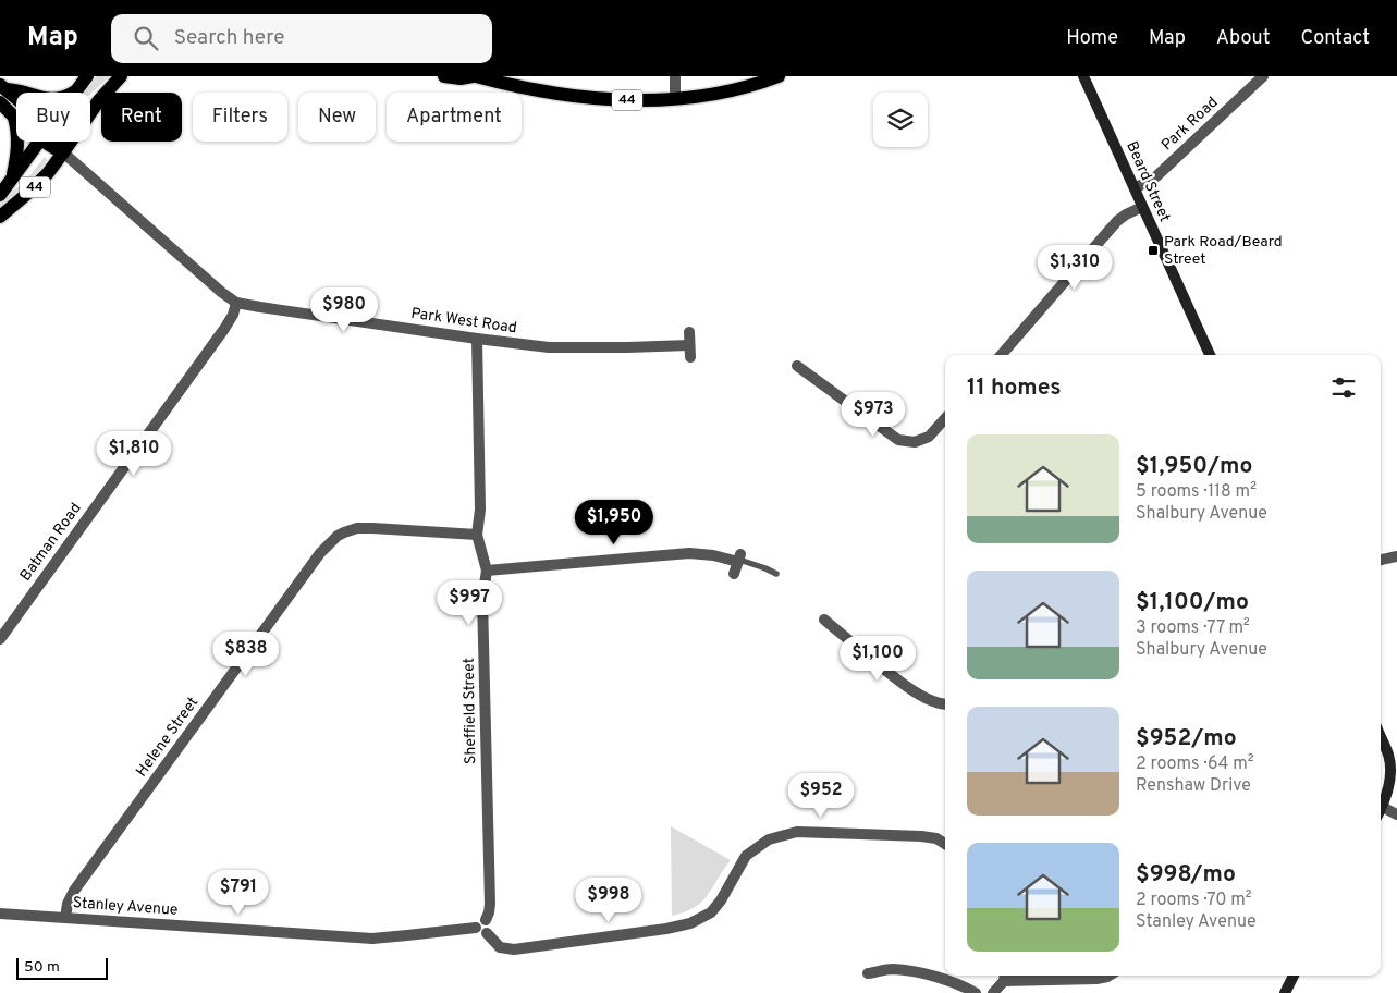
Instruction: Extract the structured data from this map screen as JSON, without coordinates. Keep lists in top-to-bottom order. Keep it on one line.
{"streets":{"main road":["44"],"street":["Park Road","Beard Street","Park West Road","Batman Road","Sheffield Street","Helene Street","Stanley Avenue"]},"crossings":[["44","Park West Road"],["Park Road","Beard Street"],["Park West Road","Batman Road"],["Park West Road","Sheffield Street"],["Sheffield Street","Helene Street"],["Sheffield Street","Stanley Avenue"],["Helene Street","Stanley Avenue"]],"places":{"transit":["Park Road/Beard Street"]},"scale_bar":"50 m","page":{"header":"Map","search":"Search here","nav":["Home","Map","About","Contact"],"chip":["Buy","Rent","Filters","New","Apartment"],"price":["$1,310","$980","$973","$1,810","$1,950","$997","$838","$1,100","$952","$791","$998"],"heading":"11 homes","list":[{"name":"$1,950/mo","note":"5 rooms · 118 m² · Shalbury Avenue"},{"name":"$1,100/mo","note":"3 rooms · 77 m² · Shalbury Avenue"},{"name":"$952/mo","note":"2 rooms · 64 m² · Renshaw Drive"},{"name":"$998/mo","note":"2 rooms · 70 m² · Stanley Avenue"}],"scale":"50 m"}}
